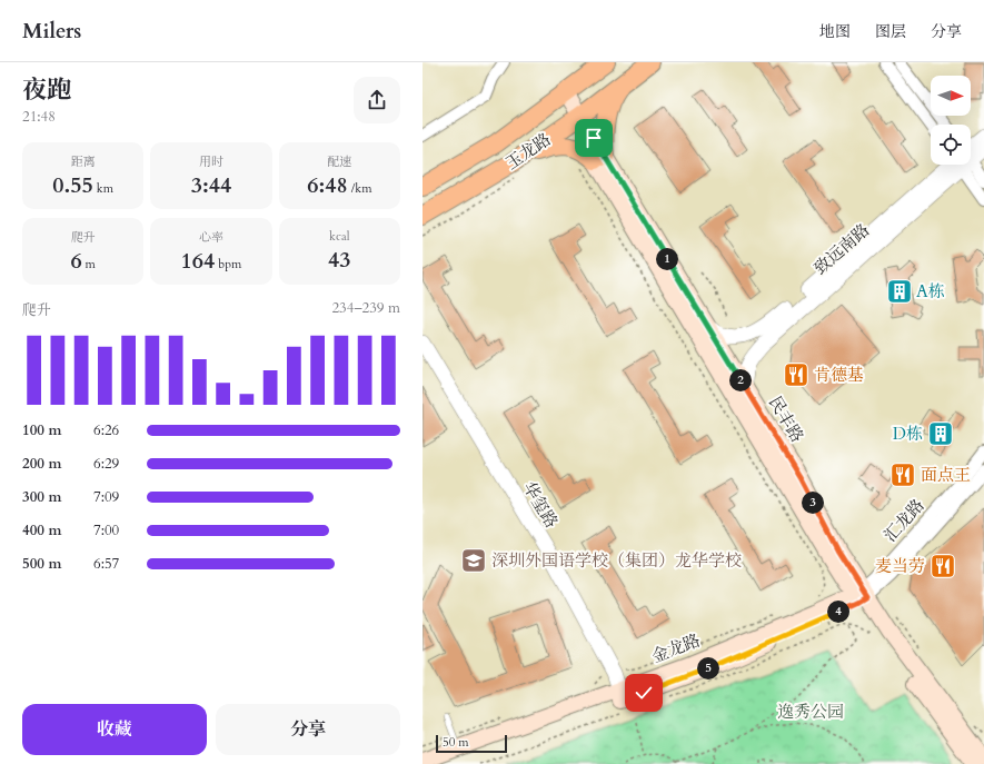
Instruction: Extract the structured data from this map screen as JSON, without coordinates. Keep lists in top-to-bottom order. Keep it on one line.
{"streets":{"main road":["玉龙路","民丰路","金龙路"],"street":["致远南路","华玺路","汇龙路"]},"crossings":[["玉龙路","民丰路"],["致远南路","民丰路"],["民丰路","汇龙路"],["民丰路","金龙路"],["华玺路","金龙路"],["汇龙路","金龙路"]],"parks":["逸秀公园"],"places":{"building":["A栋","D栋"],"restaurant":["肯德基","面点王","麦当劳"],"school or university":["深圳外国语学校（集团）龙华学校"]},"scale_bar":"50 m","north":"right","page":{"header":"Milers","nav":["地图","图层","分享"],"heading":["夜跑","21:48"],"stats":[["距离","0.55 km"],["用时","3:44"],["配速","6:48 /km"],["爬升","6 m"],["心率","164 bpm"],["kcal","43"]],"pins":["1","2","3","4","5"],"chart":["爬升","234–239 m"],"list":[{"name":"100 m","note":"6:26"},{"name":"200 m","note":"6:29"},{"name":"300 m","note":"7:09"},{"name":"400 m","note":"7:00"},{"name":"500 m","note":"6:57"}],"buttons":["收藏","分享"],"scale":"50 m"}}
